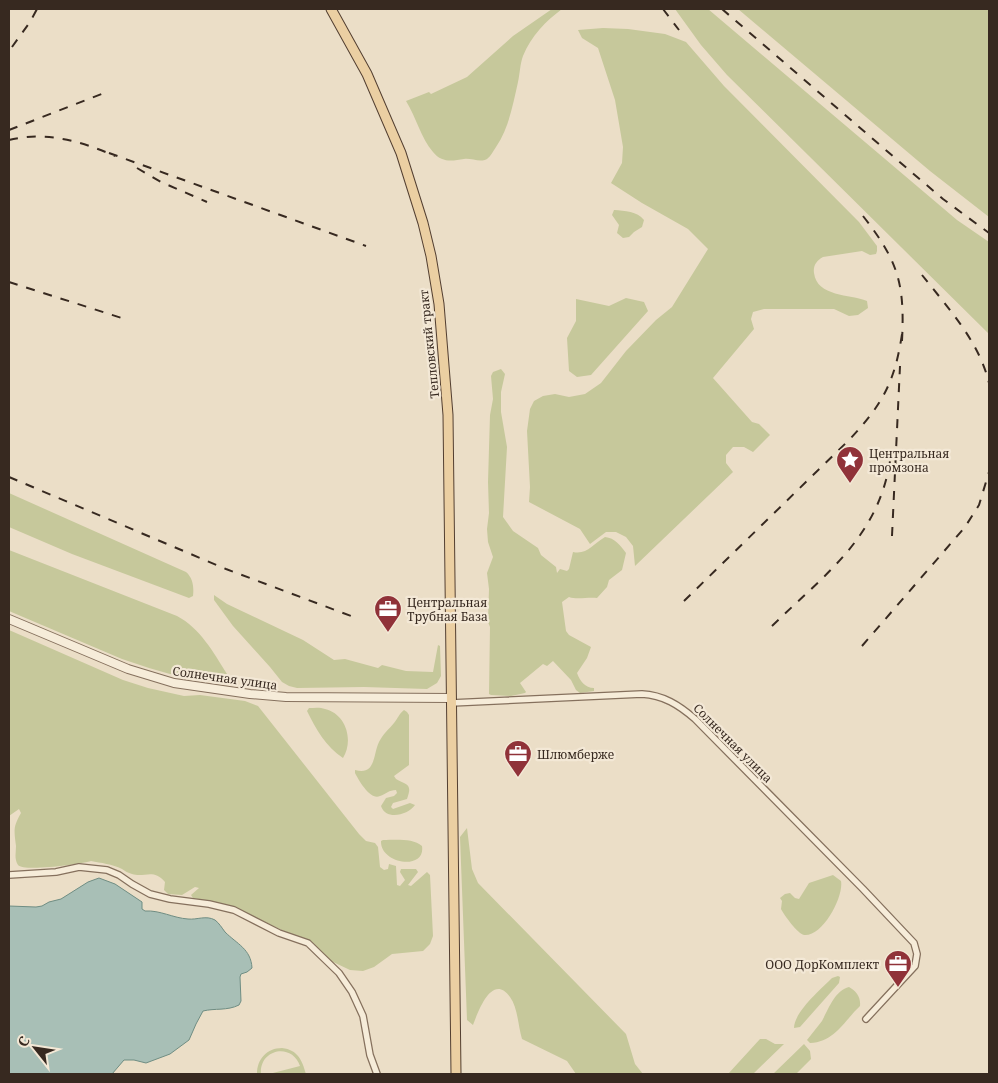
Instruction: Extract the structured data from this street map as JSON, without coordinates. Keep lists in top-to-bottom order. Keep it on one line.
{"streets":{"main road":["Тепловский тракт"],"street":["Солнечная улица"]},"crossings":[["Тепловский тракт","Солнечная улица"]],"places":{"place":["Центральная промзона"],"office":["Центральная Трубная База","Шлюмберже","ООО ДорКомплект"]},"north":"top left"}
